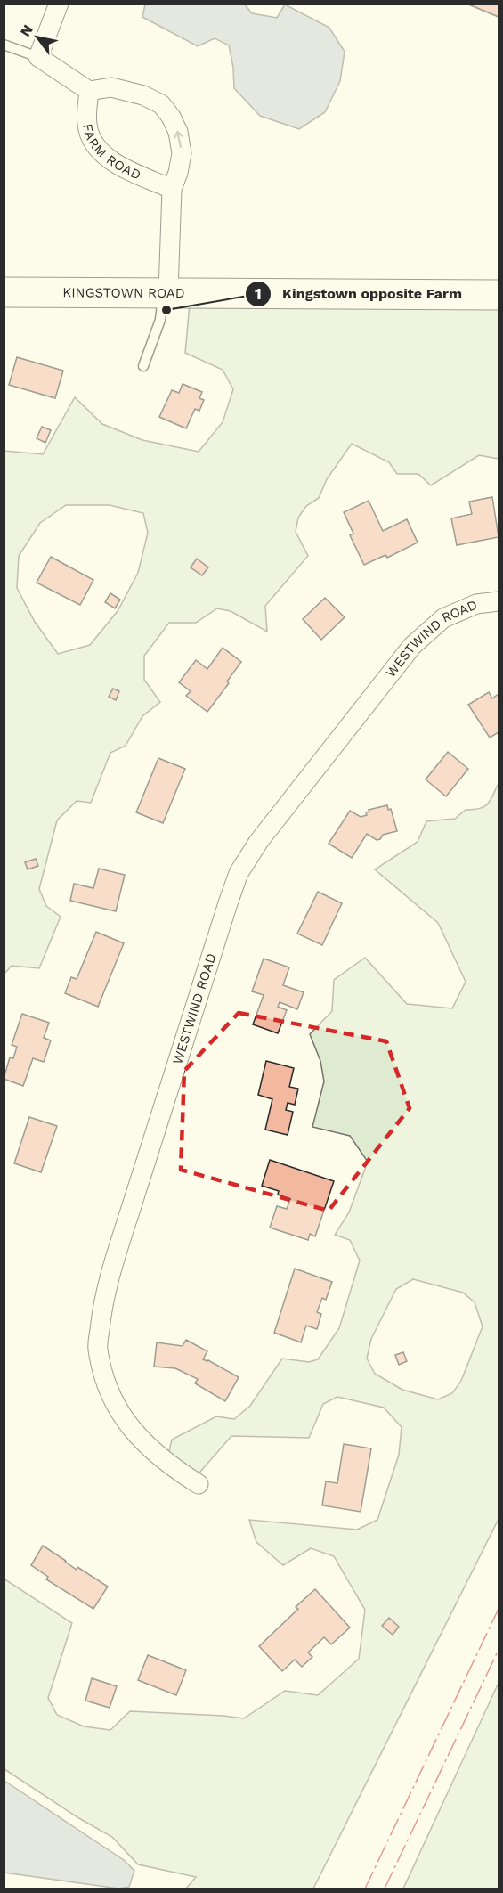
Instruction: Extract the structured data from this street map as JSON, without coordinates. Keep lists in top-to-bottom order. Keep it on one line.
{"streets":{"main road":["KINGSTOWN ROAD"],"street":["FARM ROAD","WESTWIND ROAD"]},"places":["Kingstown opposite Farm"],"north":"top left"}
